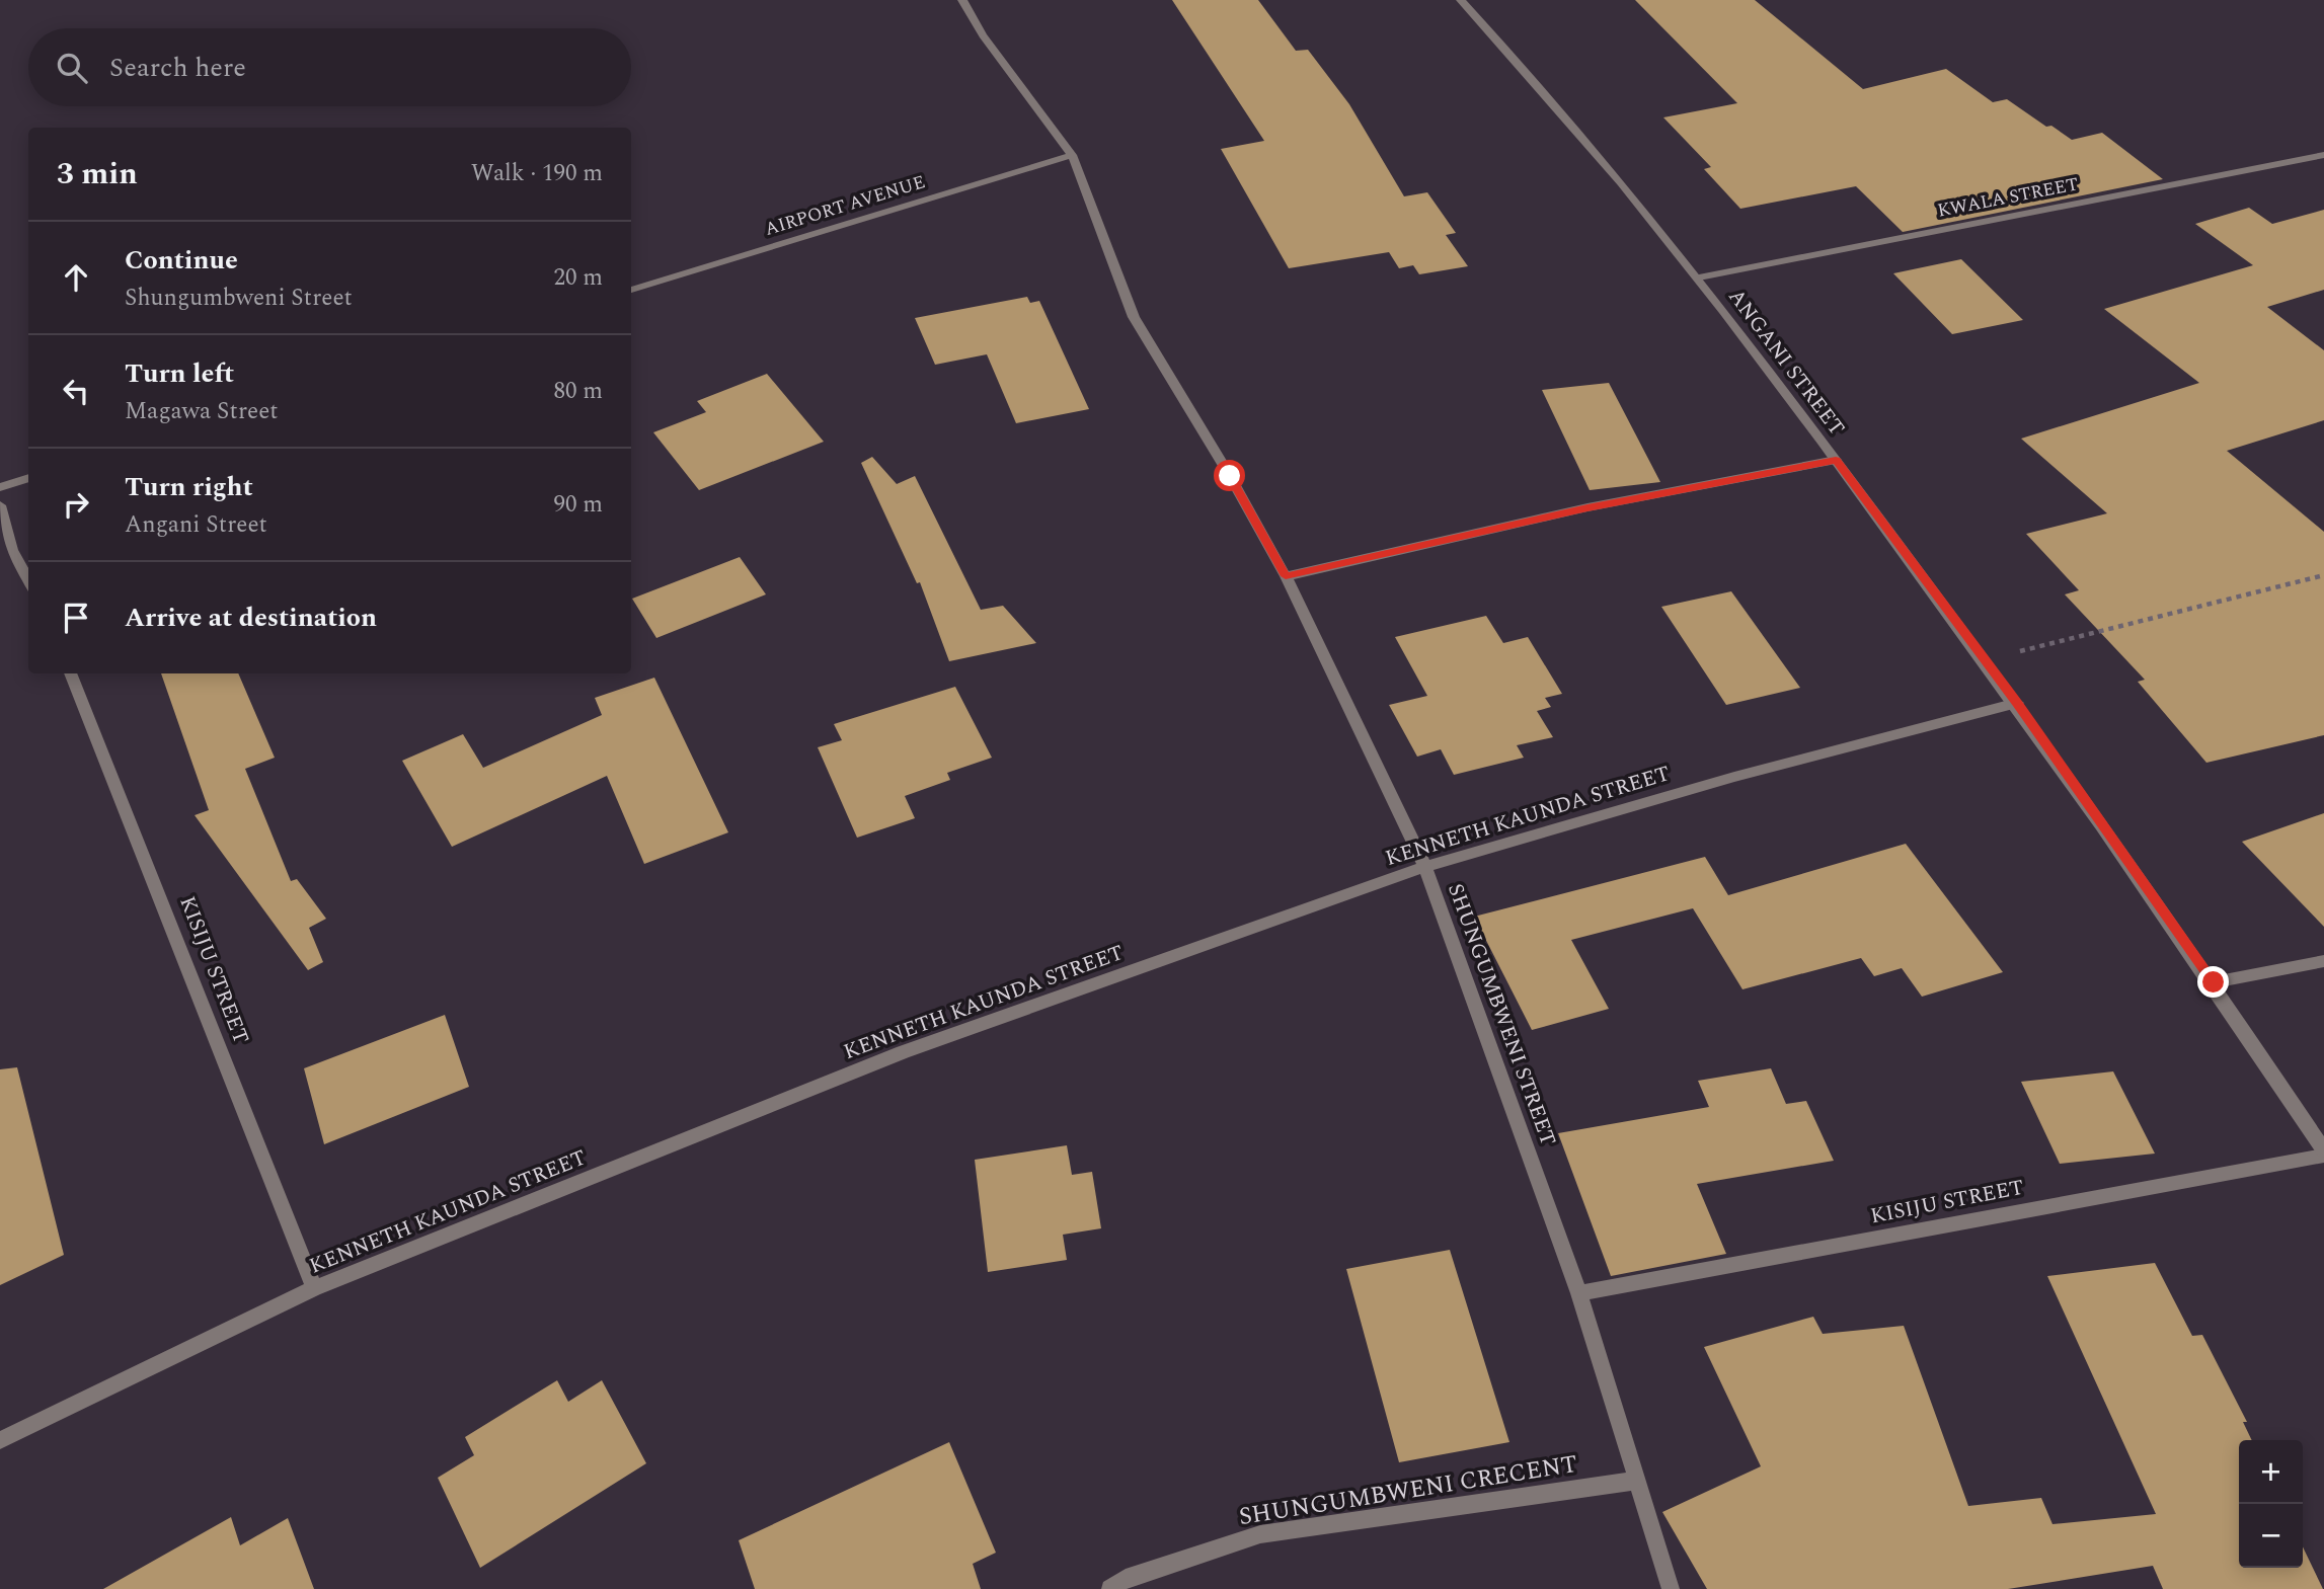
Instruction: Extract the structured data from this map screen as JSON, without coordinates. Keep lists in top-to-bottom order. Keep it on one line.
{"streets":{"street":["KWALA STREET","AIRPORT AVENUE","ANGANI STREET","KENNETH KAUNDA STREET","KISIJU STREET","SHUNGUMBWENI STREET","SHUNGUMBWENI CRECENT"]},"crossings":[["KWALA STREET","ANGANI STREET"],["AIRPORT AVENUE","SHUNGUMBWENI STREET"],["ANGANI STREET","KENNETH KAUNDA STREET"],["ANGANI STREET","KISIJU STREET"],["KENNETH KAUNDA STREET","KISIJU STREET"],["KENNETH KAUNDA STREET","SHUNGUMBWENI STREET"],["KISIJU STREET","SHUNGUMBWENI STREET"],["SHUNGUMBWENI STREET","SHUNGUMBWENI CRECENT"]],"page":{"search":"Search here","heading":["3 min","Walk · 190 m"],"list":[["Continue","Shungumbweni Street","20 m"],["Turn left","Magawa Street","80 m"],["Turn right","Angani Street","90 m"],"Arrive at destination"],"map_buttons":["+","−"]}}
